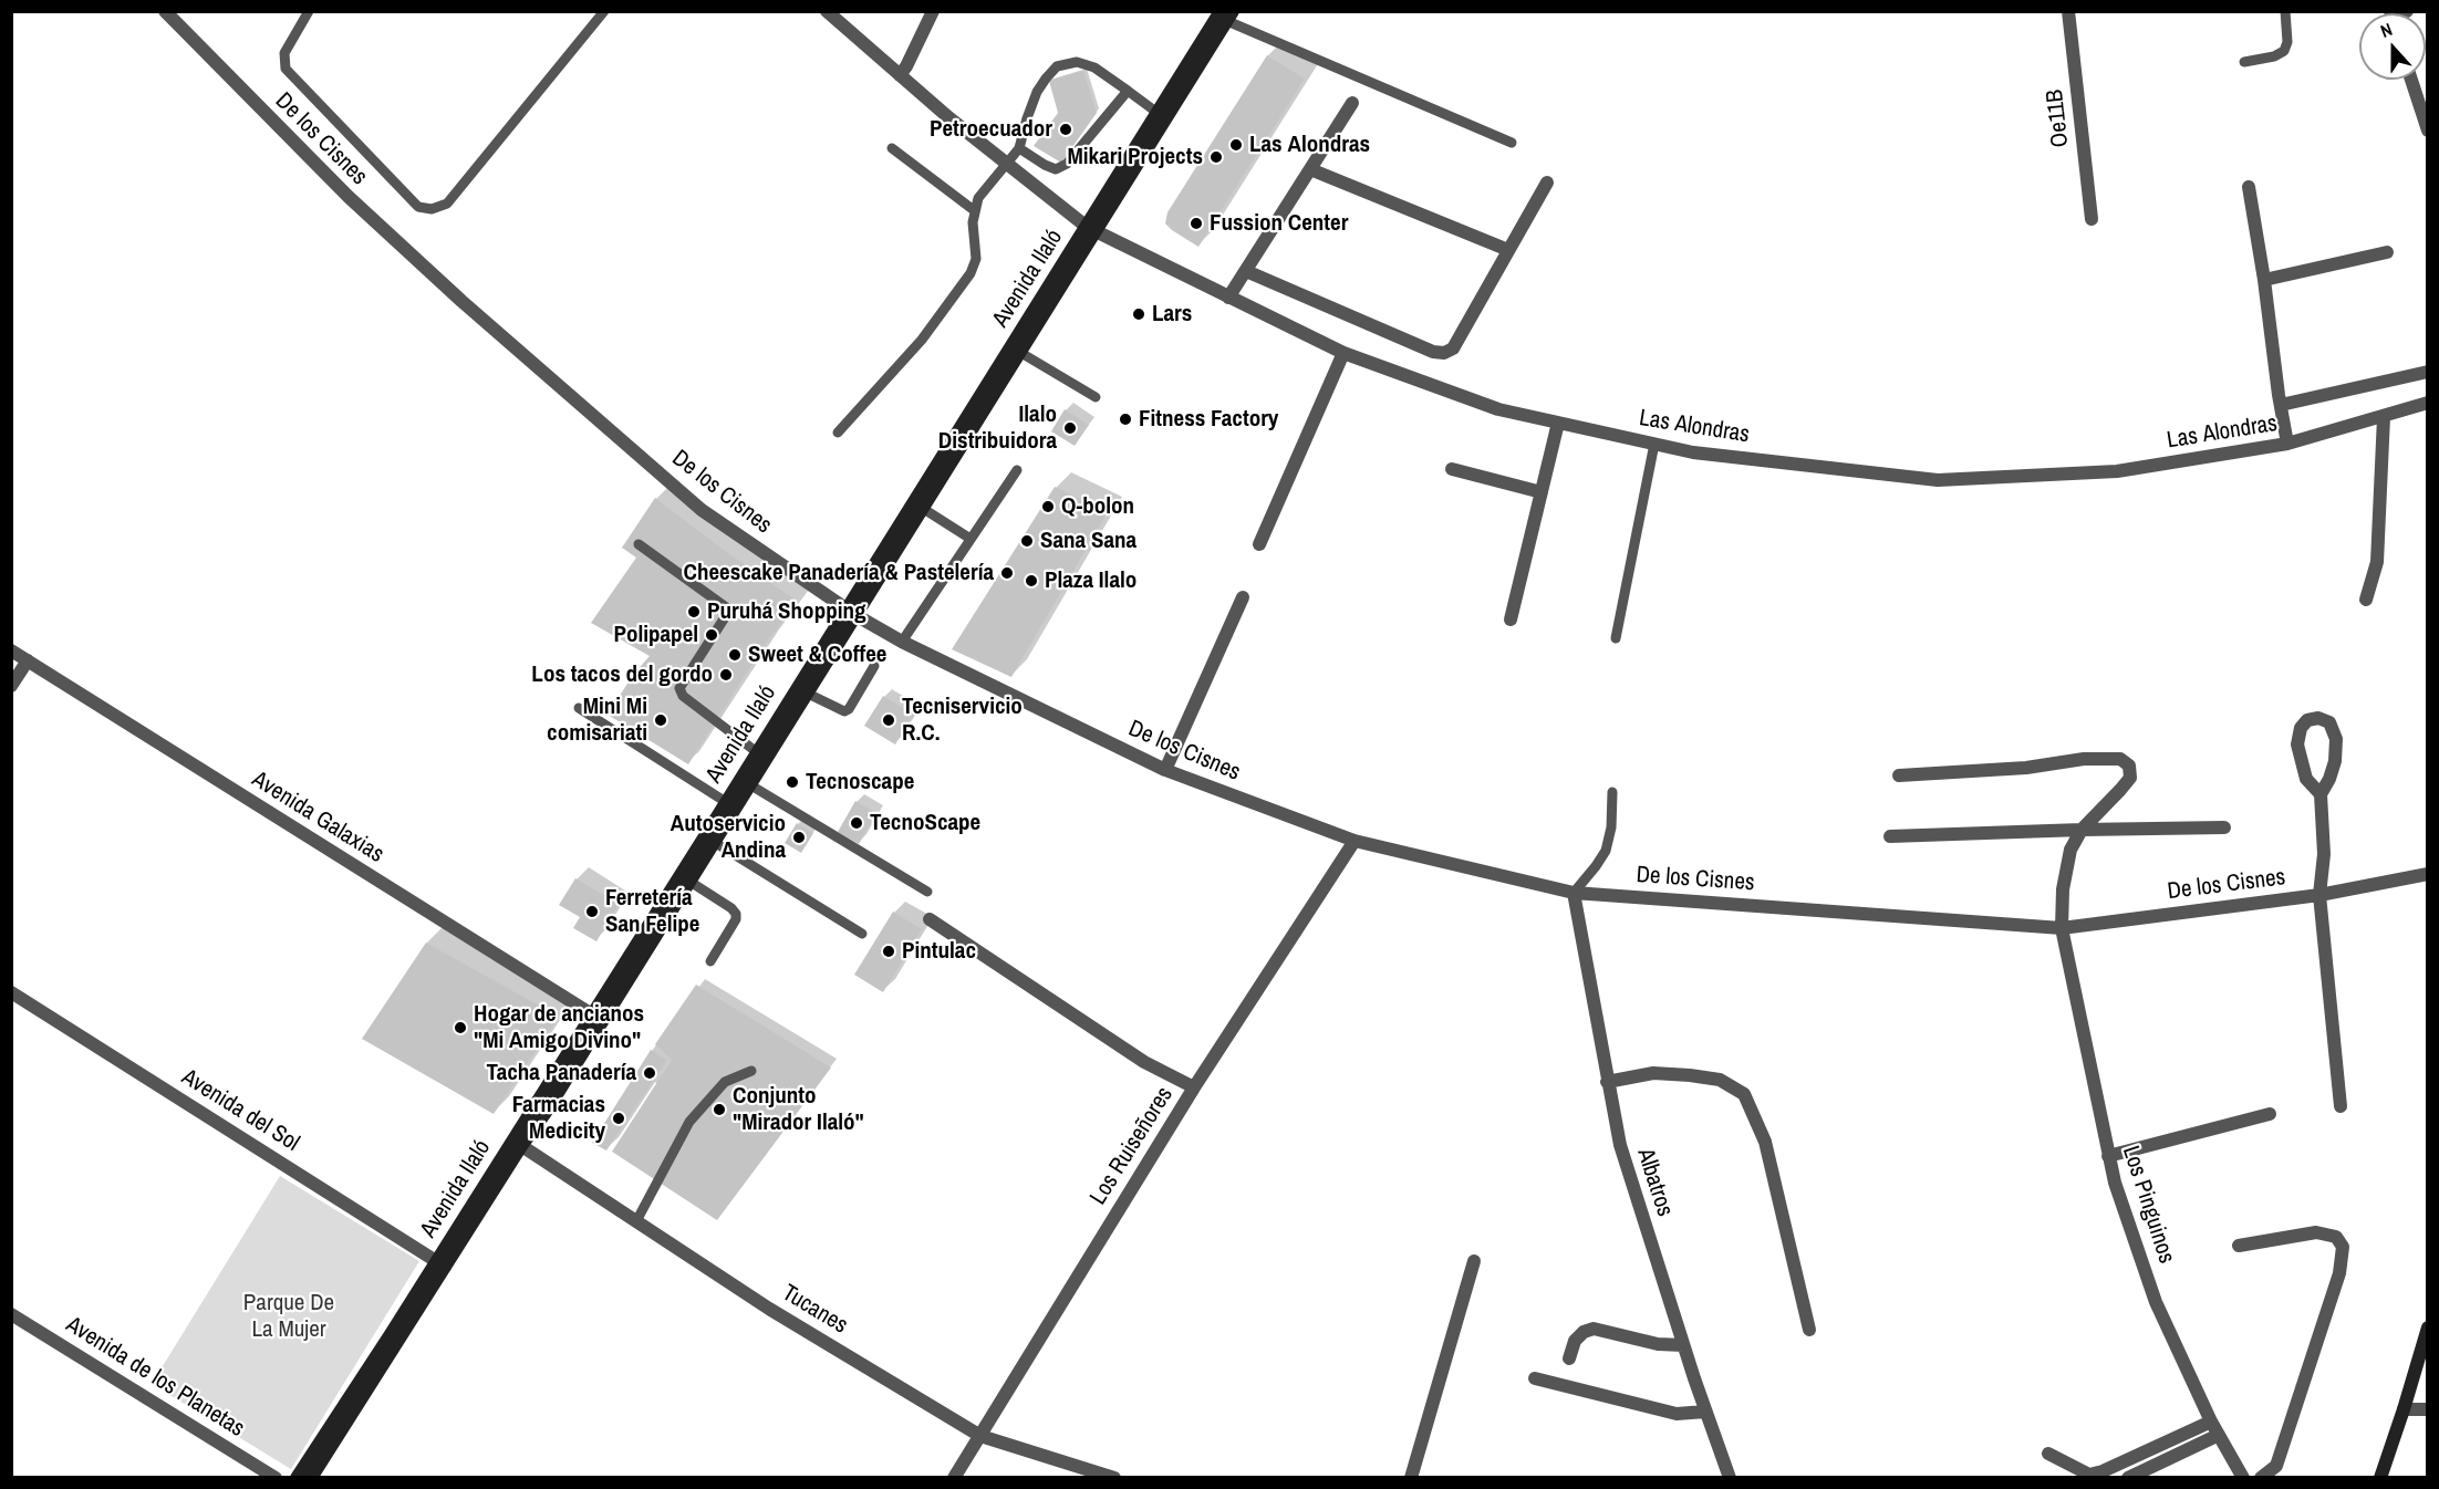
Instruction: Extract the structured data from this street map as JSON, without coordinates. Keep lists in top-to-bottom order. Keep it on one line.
{"streets":{"main road":["Avenida Ilaló"],"street":["Oe11B","De los Cisnes","Las Alondras","Avenida Galaxias","Avenida del Sol","Los Ruiseñores","Albatros","Los Pinguinos","Tucanes","Avenida de los Planetas"]},"crossings":[["De los Cisnes","Avenida Ilaló"],["De los Cisnes","Los Ruiseñores"],["De los Cisnes","Albatros"],["De los Cisnes","Los Pinguinos"],["Avenida Ilaló","Las Alondras"],["Avenida Ilaló","Avenida Galaxias"],["Avenida Ilaló","Avenida del Sol"],["Avenida Ilaló","Tucanes"],["Los Ruiseñores","Tucanes"]],"parks":["Parque De La Mujer"],"places":["Petroecuador","Las Alondras","Mikari Projects","Fussion Center","Lars","Fitness Factory","Ilalo Distribuidora","Q-bolon","Sana Sana","Cheescake Panadería & Pastelería","Plaza Ilalo","Puruhá Shopping","Polipapel","Sweet & Coffee","Los tacos del gordo","Mini Mi comisariati","Tecniservicio R.C.","Tecnoscape","TecnoScape","Autoservicio Andina","Ferretería San Felipe","Pintulac","Hogar de ancianos \"Mi Amigo Divino\"","Tacha Panadería","Conjunto \"Mirador Ilaló\"","Farmacias Medicity"],"north":"top"}
